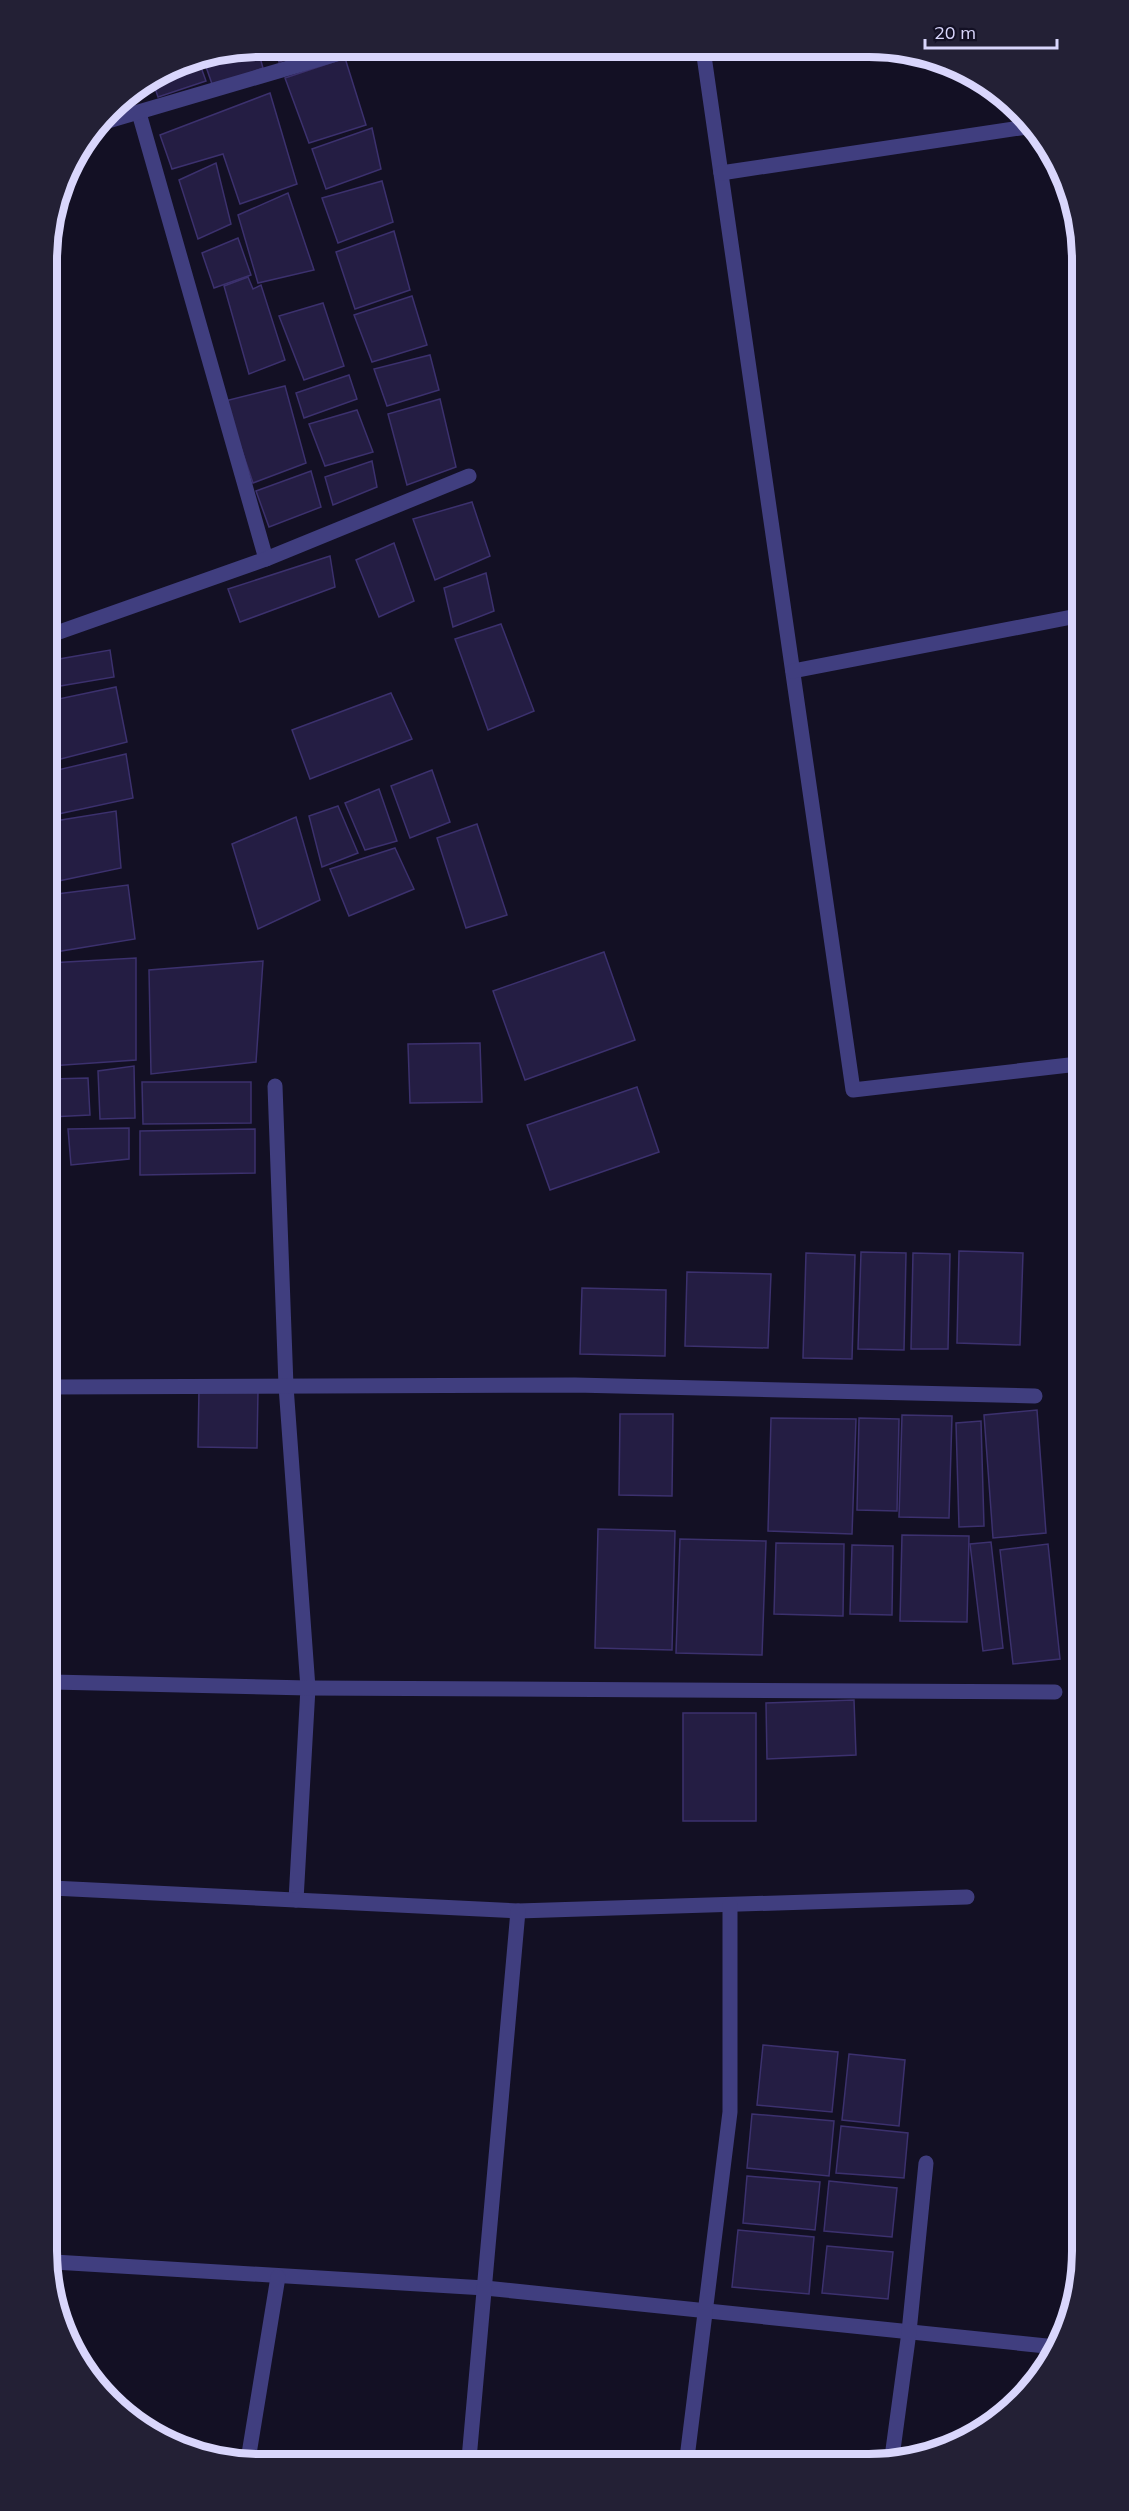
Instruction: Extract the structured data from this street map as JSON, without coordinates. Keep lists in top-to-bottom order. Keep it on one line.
{"scale_bar":"20 m"}
